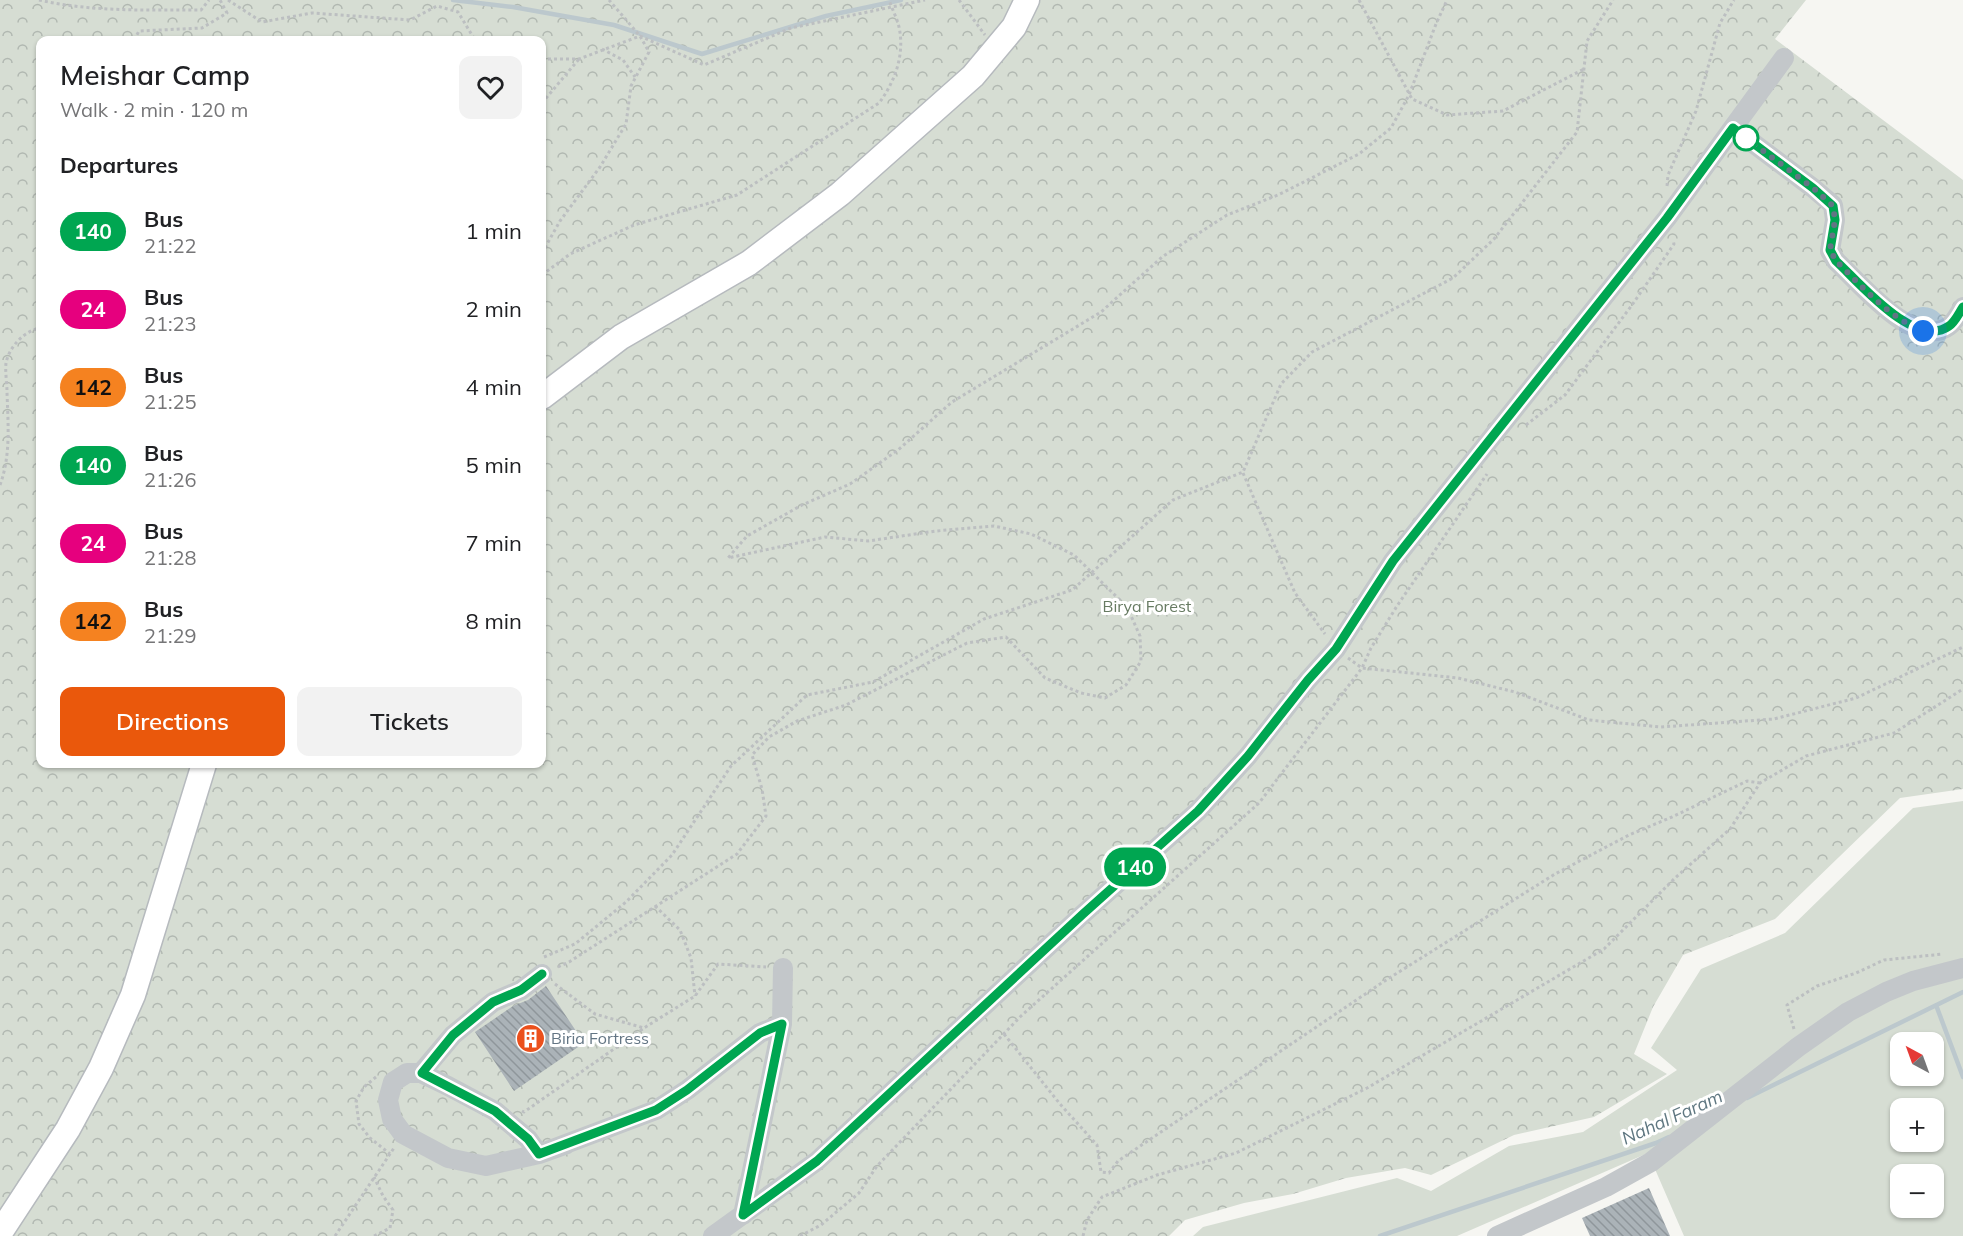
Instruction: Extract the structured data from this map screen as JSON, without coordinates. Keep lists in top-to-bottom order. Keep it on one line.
{"water":["Nahal Faram"],"parks":["Birya Forest"],"places":{"building":["Biria Fortress"]},"lines":["bus line 140"],"north":"top left","page":{"on_map":"140","heading":[["Meishar Camp","Walk · 2 min · 120 m"],"Departures"],"list":[{"mark":"140","name":"Bus","note":"21:22","value":"1 min"},{"mark":"24","name":"Bus","note":"21:23","value":"2 min"},{"mark":"142","name":"Bus","note":"21:25","value":"4 min"},{"mark":"140","name":"Bus","note":"21:26","value":"5 min"},{"mark":"24","name":"Bus","note":"21:28","value":"7 min"},{"mark":"142","name":"Bus","note":"21:29","value":"8 min"}],"buttons":["Directions","Tickets"],"map_buttons":["+","−"]}}
